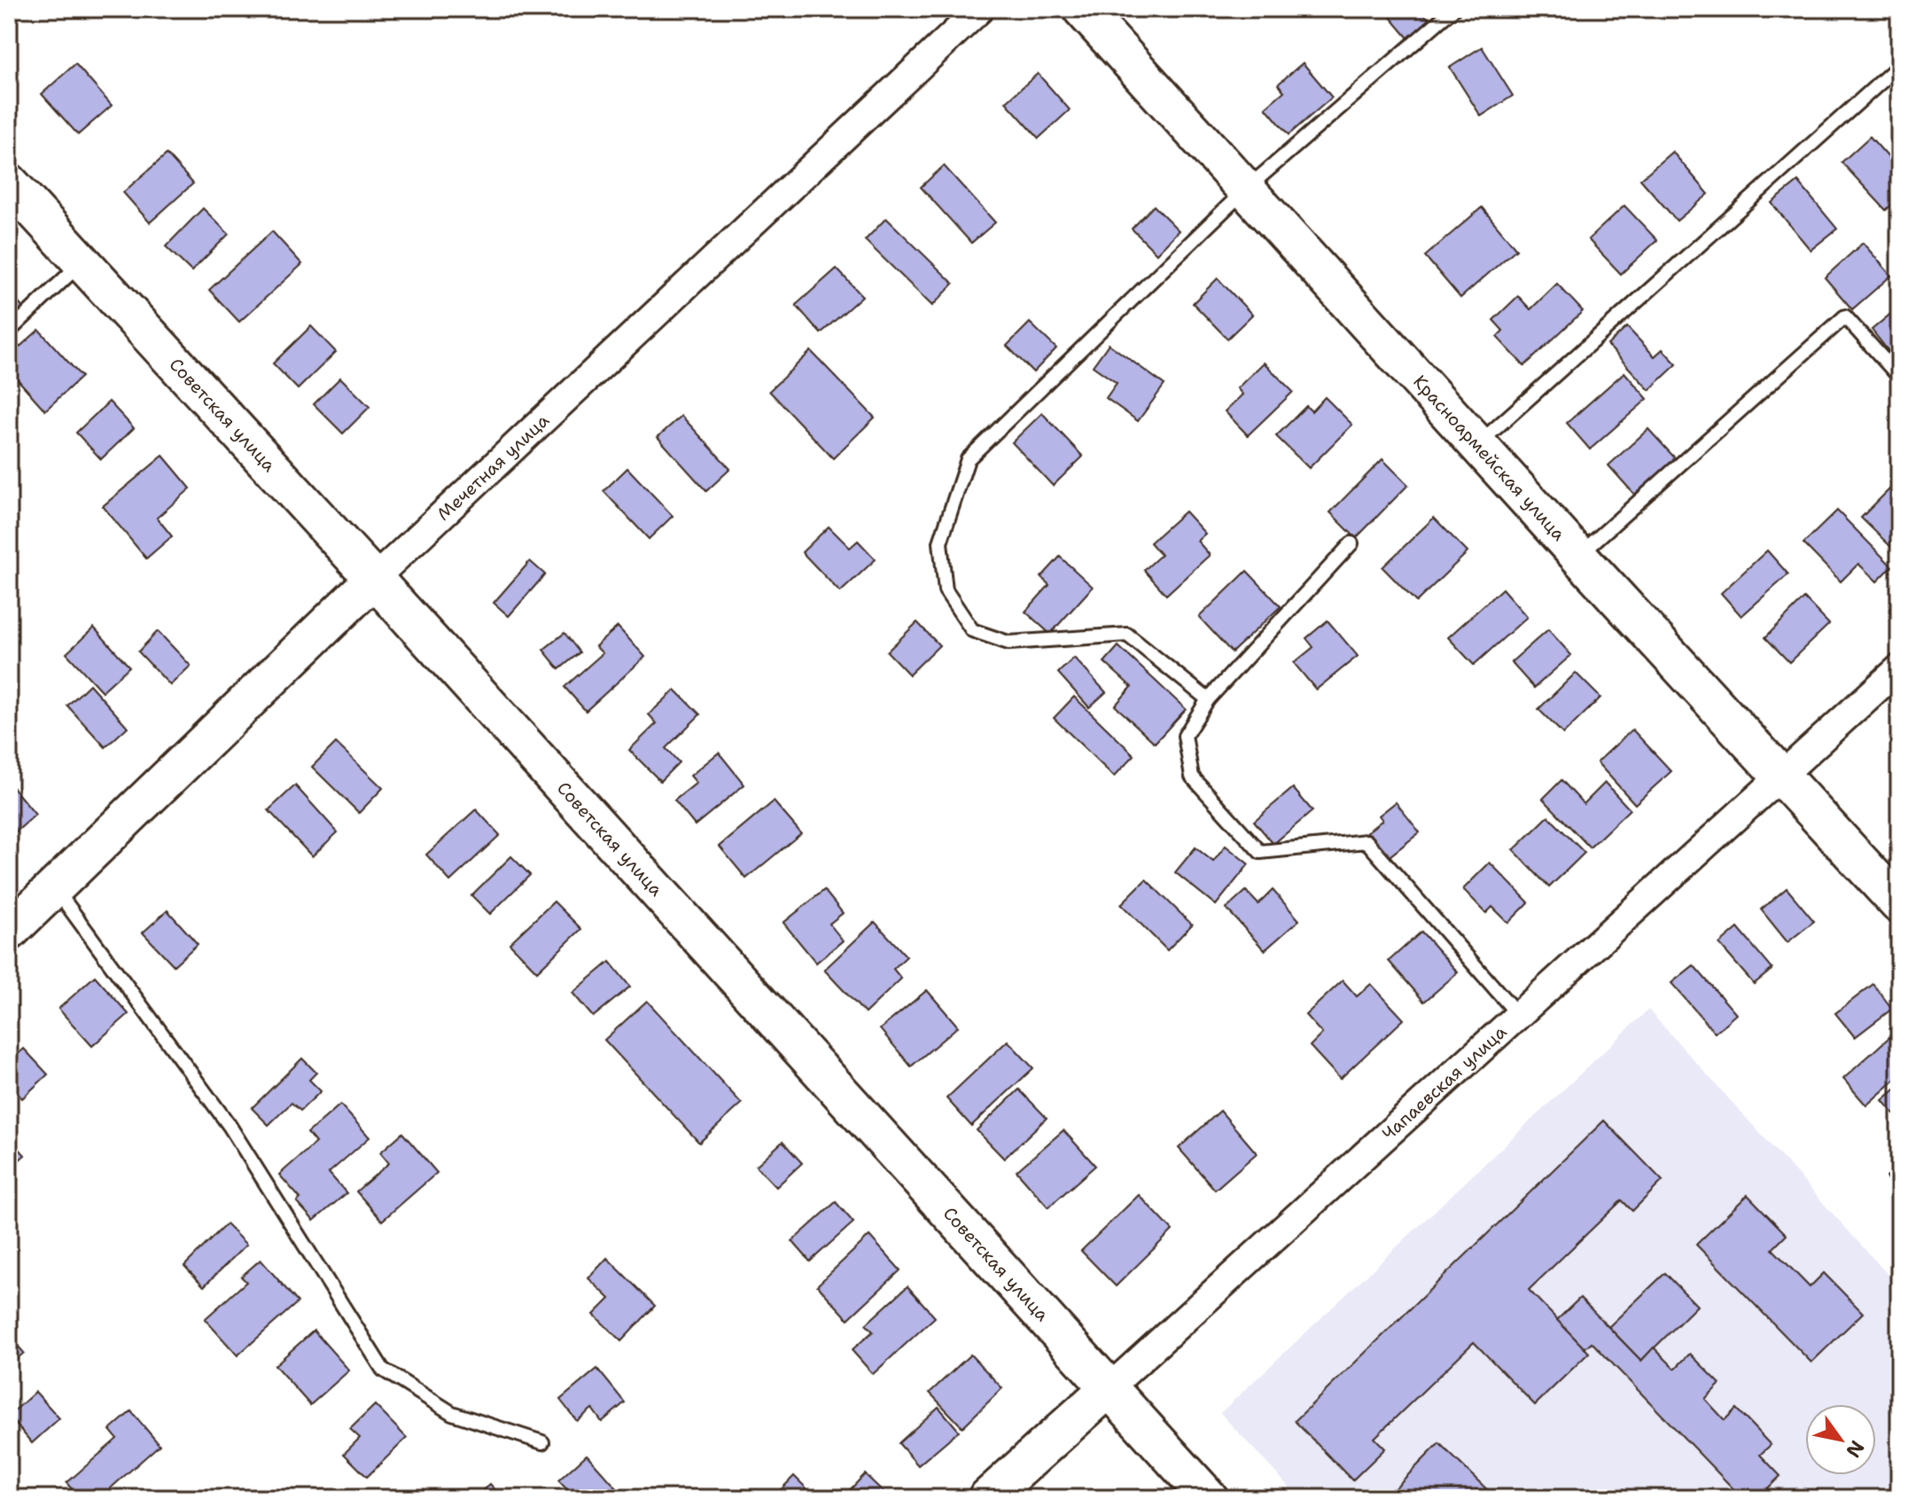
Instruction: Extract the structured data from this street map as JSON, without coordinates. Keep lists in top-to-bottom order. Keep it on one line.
{"streets":{"street":["Советская улица","Красноармейская улица","Мечетная улица","Чапаевская улица"]},"crossings":[["Советская улица","Мечетная улица"],["Советская улица","Чапаевская улица"],["Красноармейская улица","Чапаевская улица"]],"north":"bottom right"}
